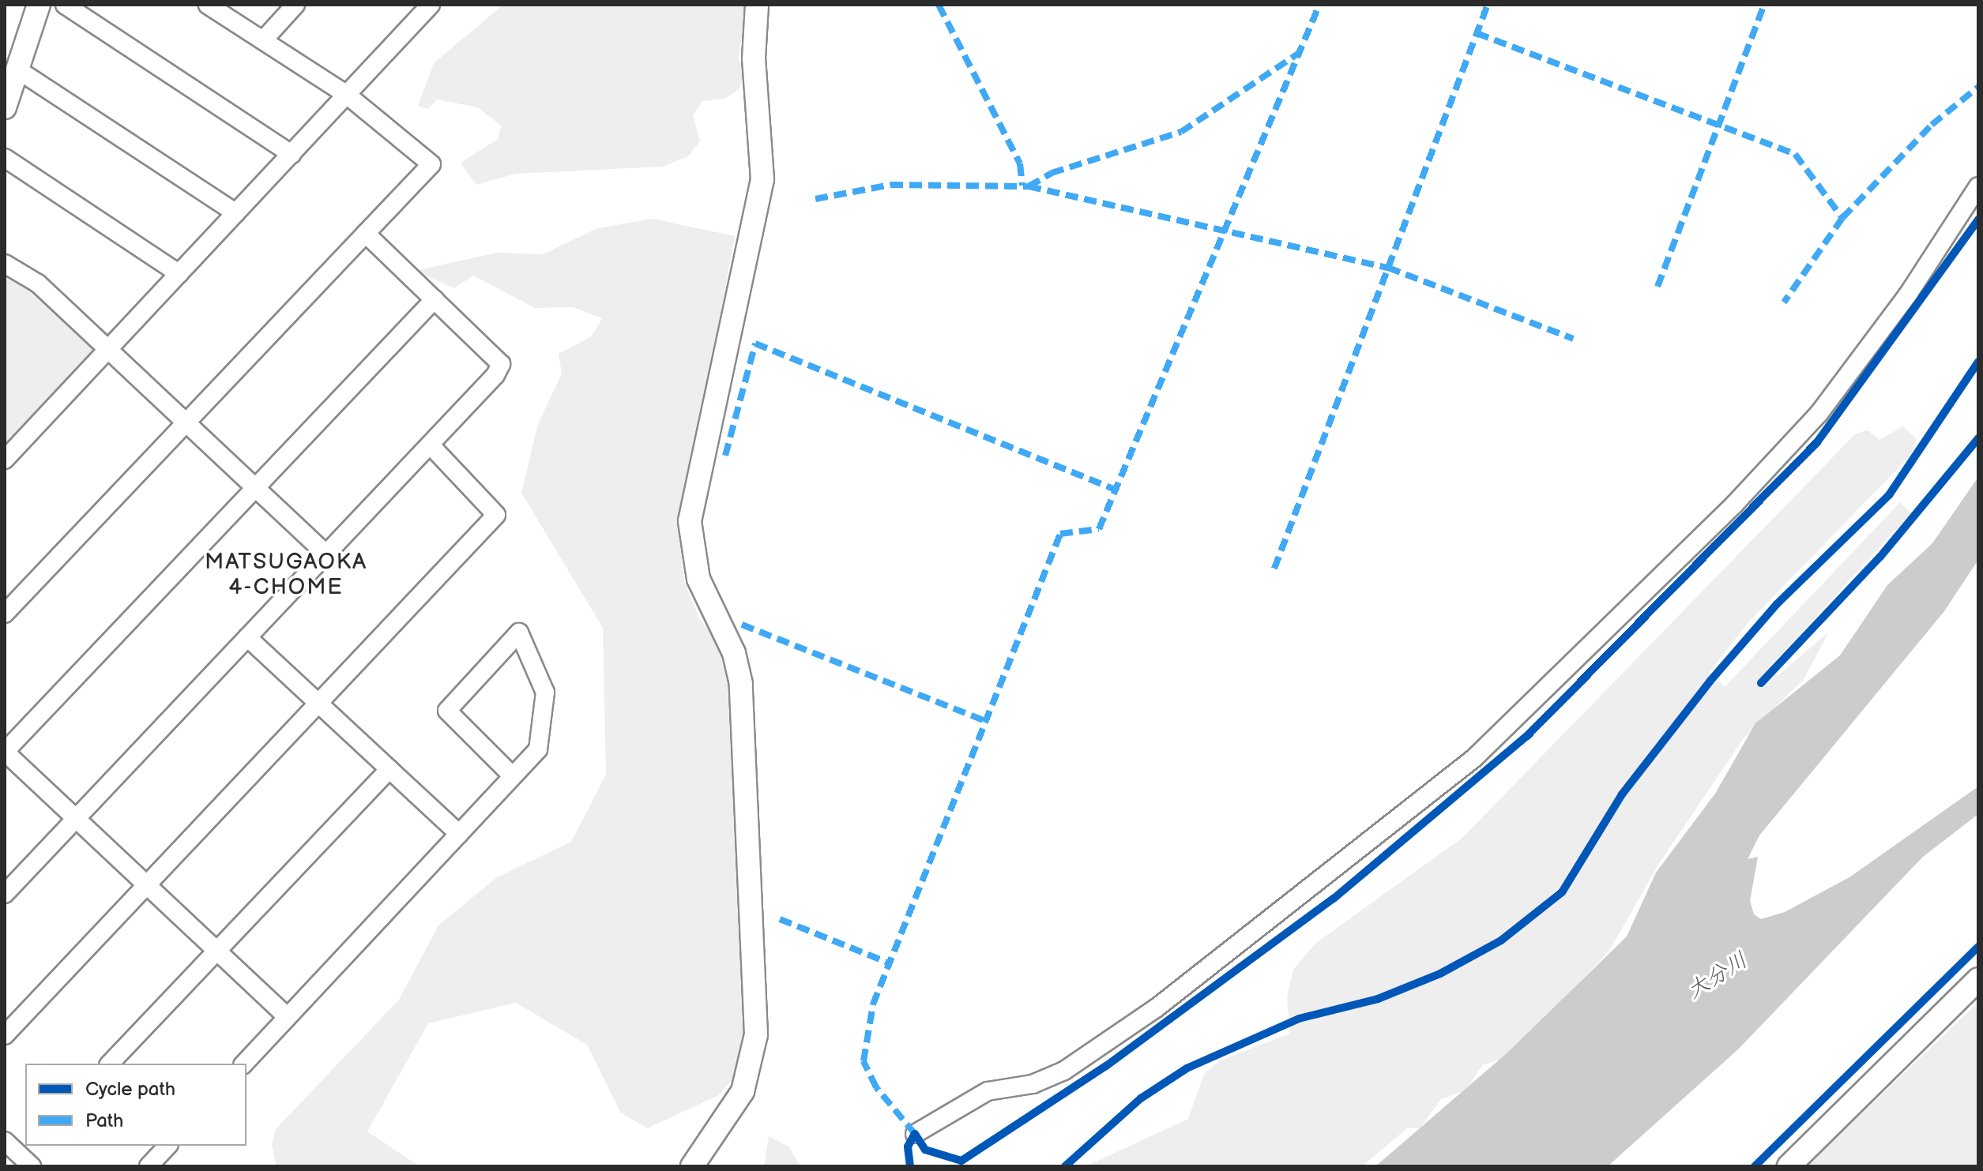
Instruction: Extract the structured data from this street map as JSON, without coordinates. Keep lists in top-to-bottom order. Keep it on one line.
{"districts":["MATSUGAOKA 4-CHOME"],"water":["大分川"],"legend":["Cycle path","Path"]}
